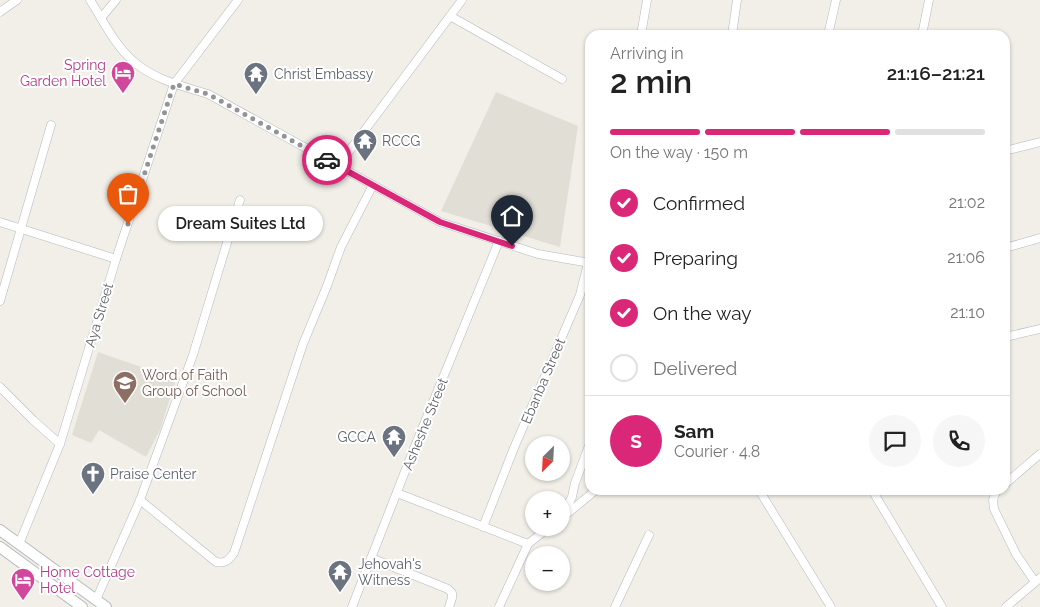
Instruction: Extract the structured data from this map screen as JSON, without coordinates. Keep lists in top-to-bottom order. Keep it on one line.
{"streets":{"street":["Aya Street","Ebanba Street","Asheshe Street"]},"places":{"hotel":["Spring Garden Hotel","Home Cottage Hotel"],"temple":["Christ Embassy","RCCG","GCCA","Jehovah's Witness"],"other":["Dream Suites Ltd"],"school or university":["Word of Faith Group of School"],"church":["Praise Center"]},"north":"bottom left","page":{"heading":["2 min","Arriving in","21:16–21:21"],"panel":["Sam","Courier · 4.8"],"bar":"On the way · 150 m","list":[["Confirmed","21:02"],["Preparing","21:06"],["On the way","21:10"],"Delivered"],"bubble":"Dream Suites Ltd","round":"S","map_buttons":["+","−"]}}
